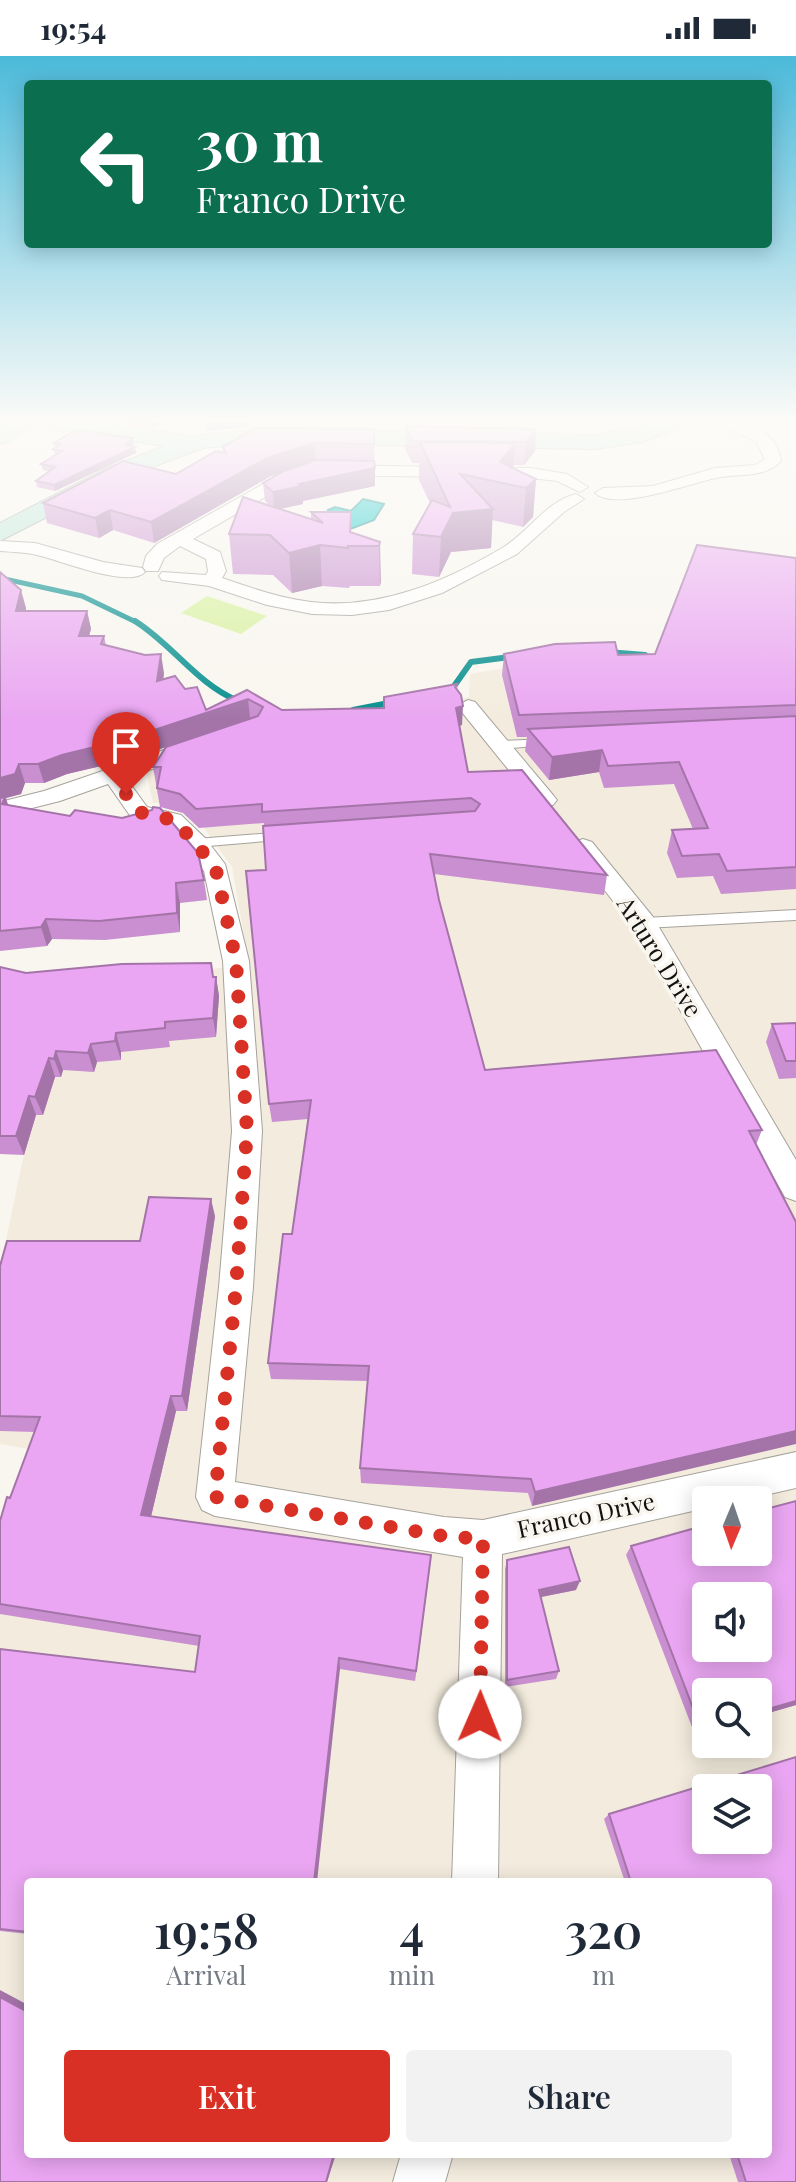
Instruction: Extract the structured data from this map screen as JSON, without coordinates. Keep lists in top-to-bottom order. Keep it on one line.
{"streets":{"street":["Arturo Drive","Franco Drive"]},"north":"bottom","page":{"status":"19:54","turn":["30 m","Franco Drive"],"eta":["19:58","Arrival","4","min","320","m"],"buttons":["Exit","Share"]}}
